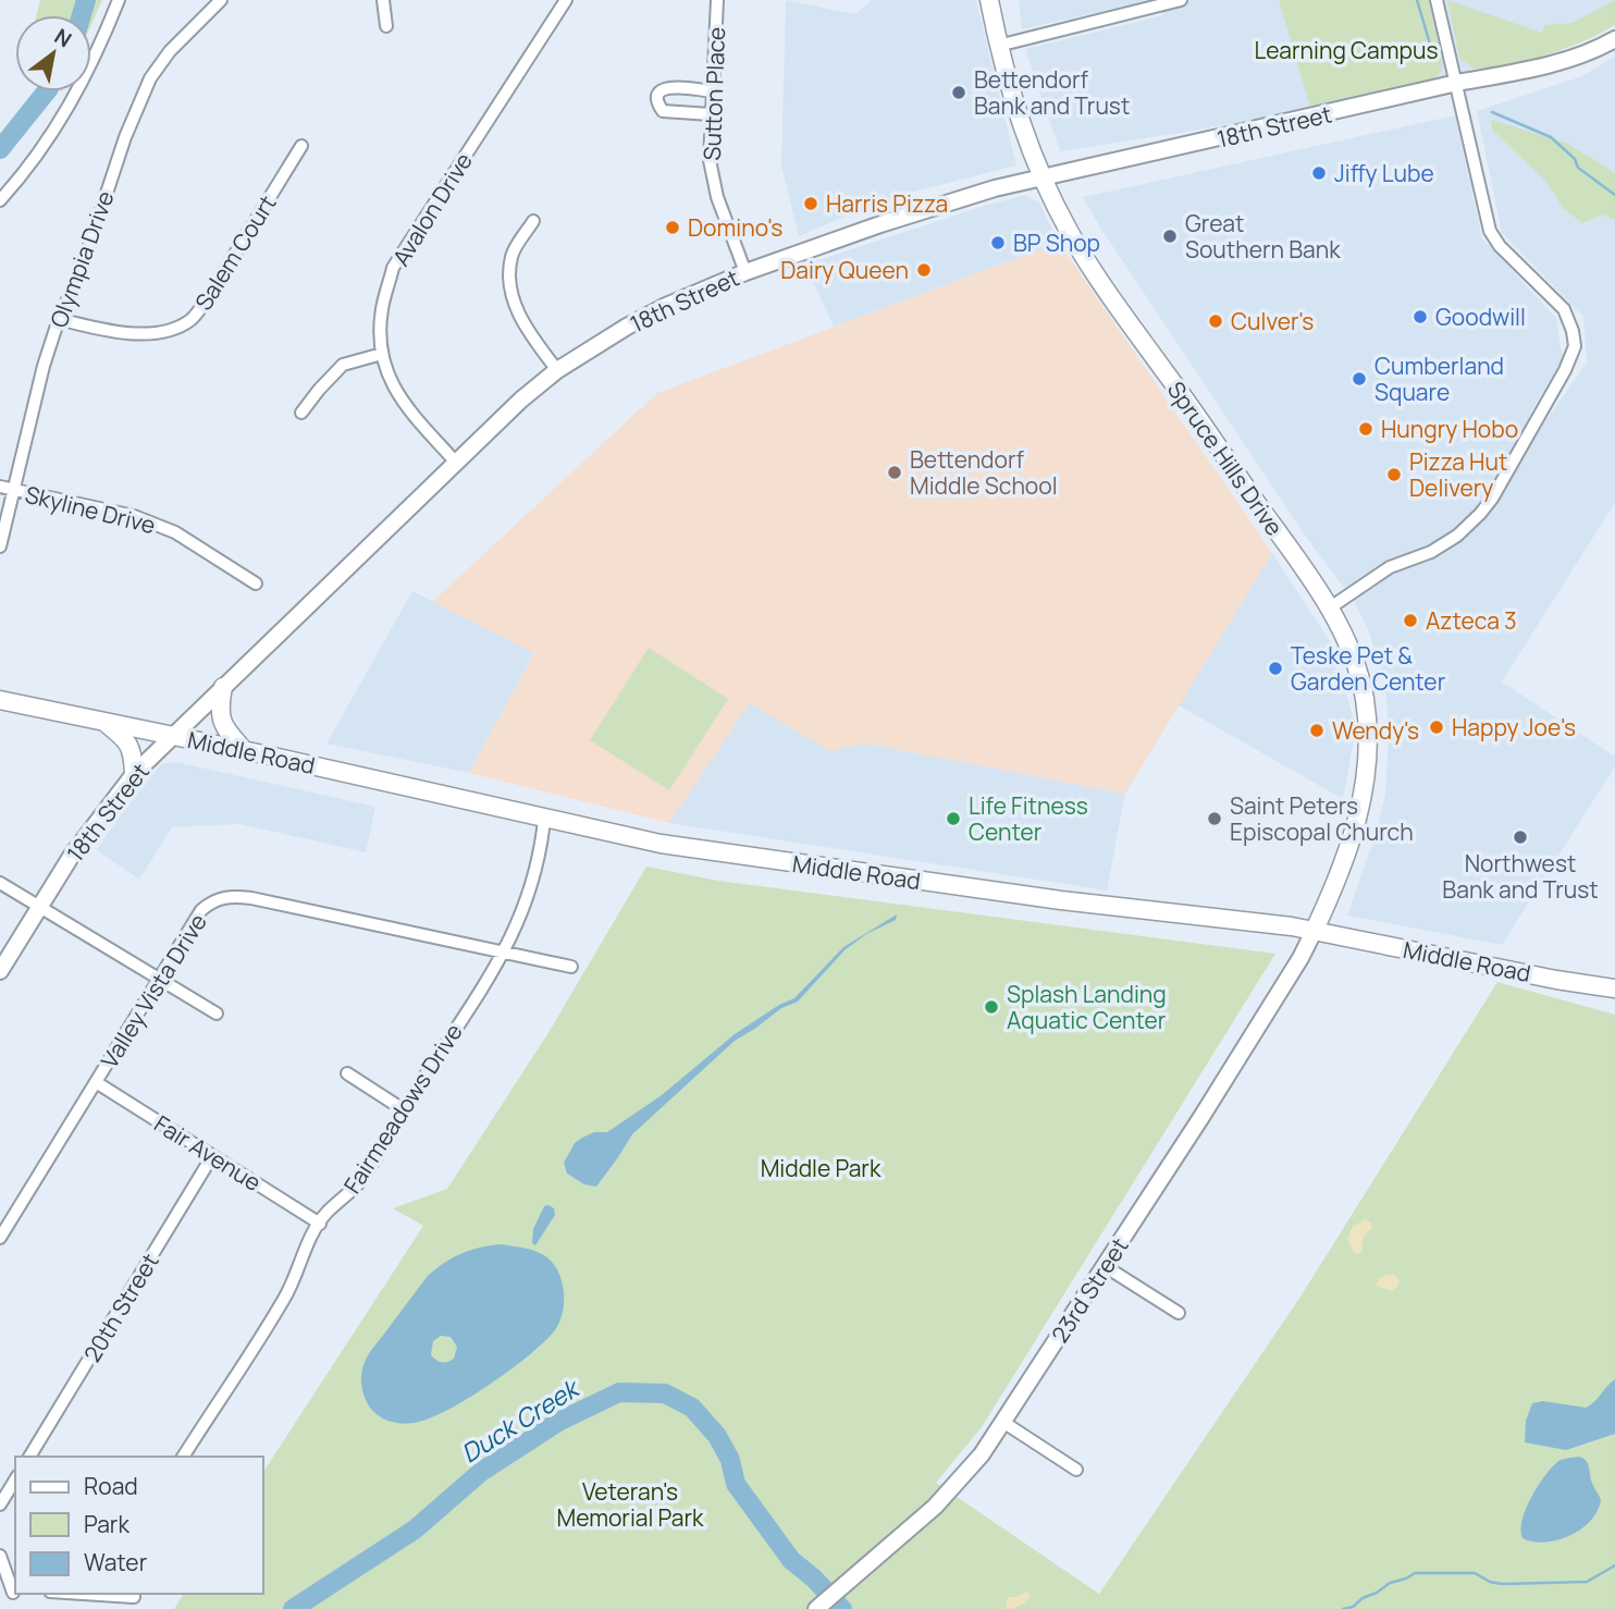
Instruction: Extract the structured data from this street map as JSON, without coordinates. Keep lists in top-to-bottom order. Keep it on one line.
{"streets":{"main road":["Spruce Hills Drive","Middle Road"],"street":["Sutton Place","18th Street","Avalon Drive","Salem Court","Olympia Drive","Skyline Drive","Valley Vista Drive","Fairmeadows Drive","Fair Avenue","23rd Street","20th Street"]},"crossings":[["Sutton Place","18th Street"],["18th Street","Avalon Drive"],["18th Street","Spruce Hills Drive"],["18th Street","Middle Road"],["Salem Court","Olympia Drive"],["Olympia Drive","Skyline Drive"],["Spruce Hills Drive","Middle Road"],["Spruce Hills Drive","23rd Street"],["Middle Road","Fairmeadows Drive"],["Middle Road","23rd Street"],["Valley Vista Drive","Fairmeadows Drive"],["Valley Vista Drive","Fair Avenue"],["Fairmeadows Drive","Fair Avenue"],["Fair Avenue","20th Street"]],"water":["Duck Creek"],"parks":["Learning Campus","Middle Park","Veteran's Memorial Park"],"places":["Bettendorf Bank and Trust","Jiffy Lube","Harris Pizza","Domino's","Great Southern Bank","BP Shop","Dairy Queen","Goodwill","Culver's","Cumberland Square","Hungry Hobo","Bettendorf Middle School","Pizza Hut Delivery","Azteca 3","Teske Pet & Garden Center","Happy Joe's","Wendy's","Life Fitness Center","Saint Peters Episcopal Church","Northwest Bank and Trust","Splash Landing Aquatic Center"],"legend":["Road","Park","Water"],"north":"top right"}
